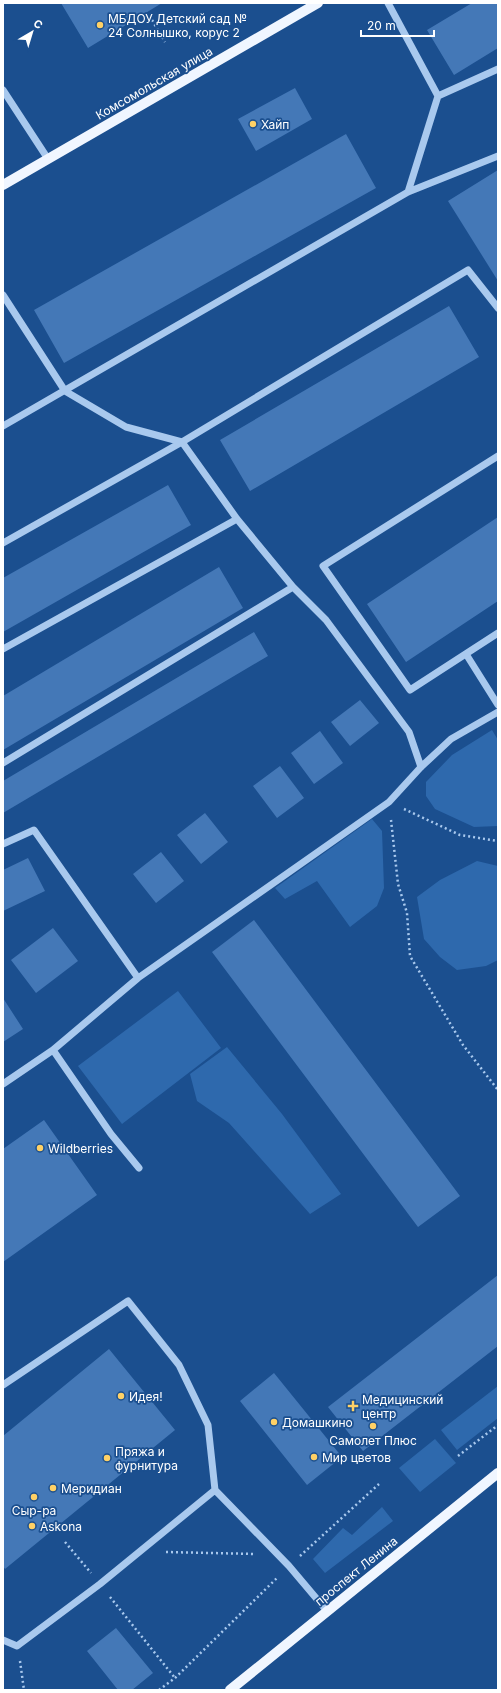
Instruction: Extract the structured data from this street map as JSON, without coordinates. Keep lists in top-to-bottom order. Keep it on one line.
{"streets":{"main road":["Комсомольская улица","проспект Ленина"]},"places":{"other":["МБДОУ Детский сад № 24 Солнышко, корус 2","Хайп","Wildberries","Идея!","Домашкино","Самолет Плюс","Мир цветов","Пряжа и фурнитура","Меридиан","Сыр-ра","Askona"],"health":["Медицинский центр"]},"scale_bar":"20 m","north":"top right"}
